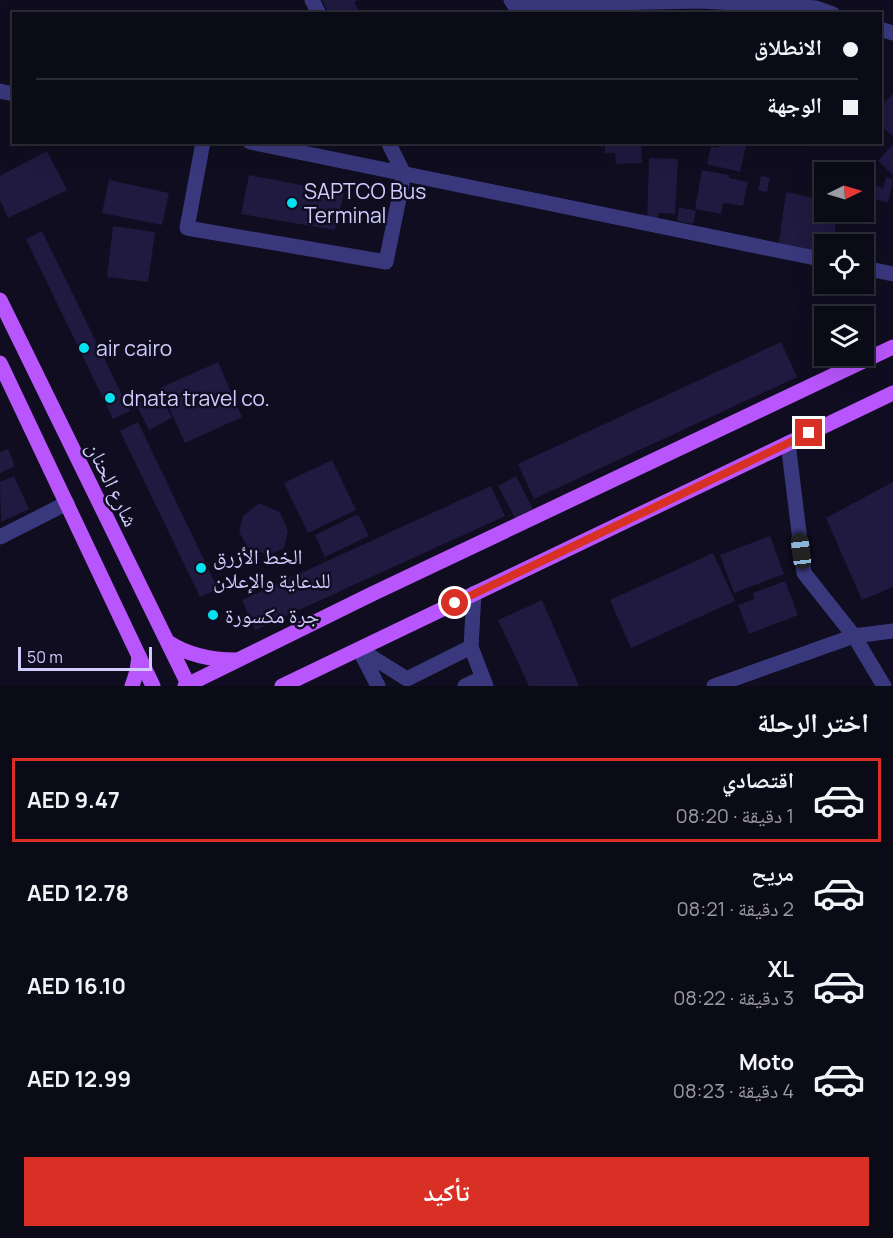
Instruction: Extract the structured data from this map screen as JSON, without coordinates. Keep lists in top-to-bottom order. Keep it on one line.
{"streets":{"main road":["شارع الحنان"]},"places":["SAPTCO Bus Terminal","air cairo","dnata travel co.","الخط الأزرق للدعاية والإعلان","جرة مكسورة"],"scale_bar":"50 m","north":"right","page":{"banner":["الانطلاق","الوجهة"],"scale":"50 m","heading":"اختر الرحلة","list":[{"name":"اقتصادي","note":"1 دقيقة · 08:20","value":"AED 9.47"},{"name":"مريح","note":"2 دقيقة · 08:21","value":"AED 12.78"},{"name":"XL","note":"3 دقيقة · 08:22","value":"AED 16.10"},{"name":"Moto","note":"4 دقيقة · 08:23","value":"AED 12.99"}],"buttons":"تأكيد"}}
